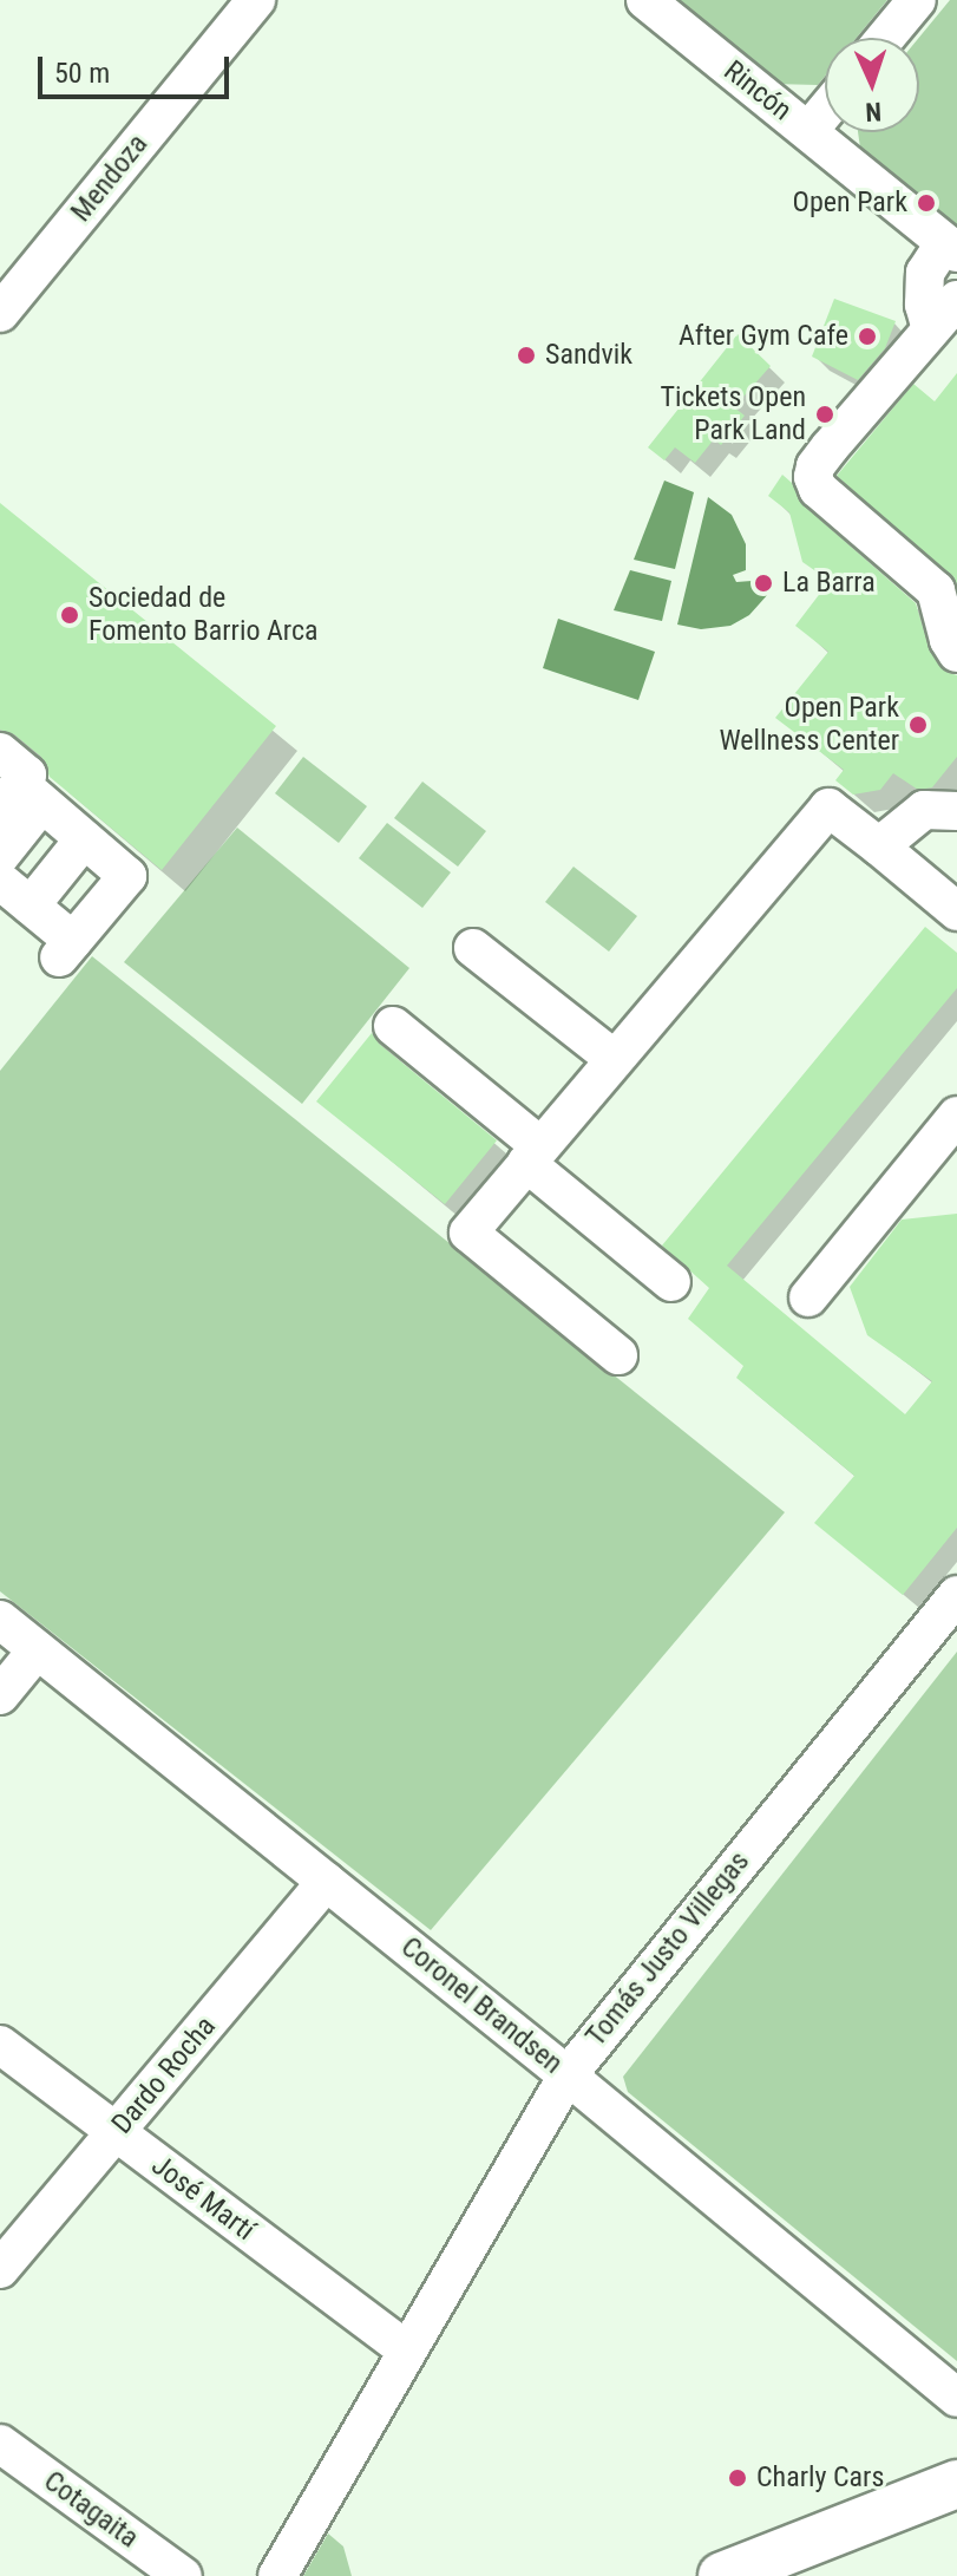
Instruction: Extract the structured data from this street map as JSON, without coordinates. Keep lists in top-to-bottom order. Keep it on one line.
{"streets":{"street":["Rincón","Mendoza","Tomás Justo Villegas","Coronel Brandsen","Dardo Rocha","José Martí","Cotagaita"]},"crossings":[["Tomás Justo Villegas","Coronel Brandsen"],["Tomás Justo Villegas","José Martí"],["Coronel Brandsen","Dardo Rocha"],["Dardo Rocha","José Martí"]],"places":["Open Park","After Gym Cafe","Sandvik","Tickets Open Park Land","La Barra","Sociedad de Fomento Barrio Arca","Open Park Wellness Center","Charly Cars"],"scale_bar":"50 m","north":"bottom"}
